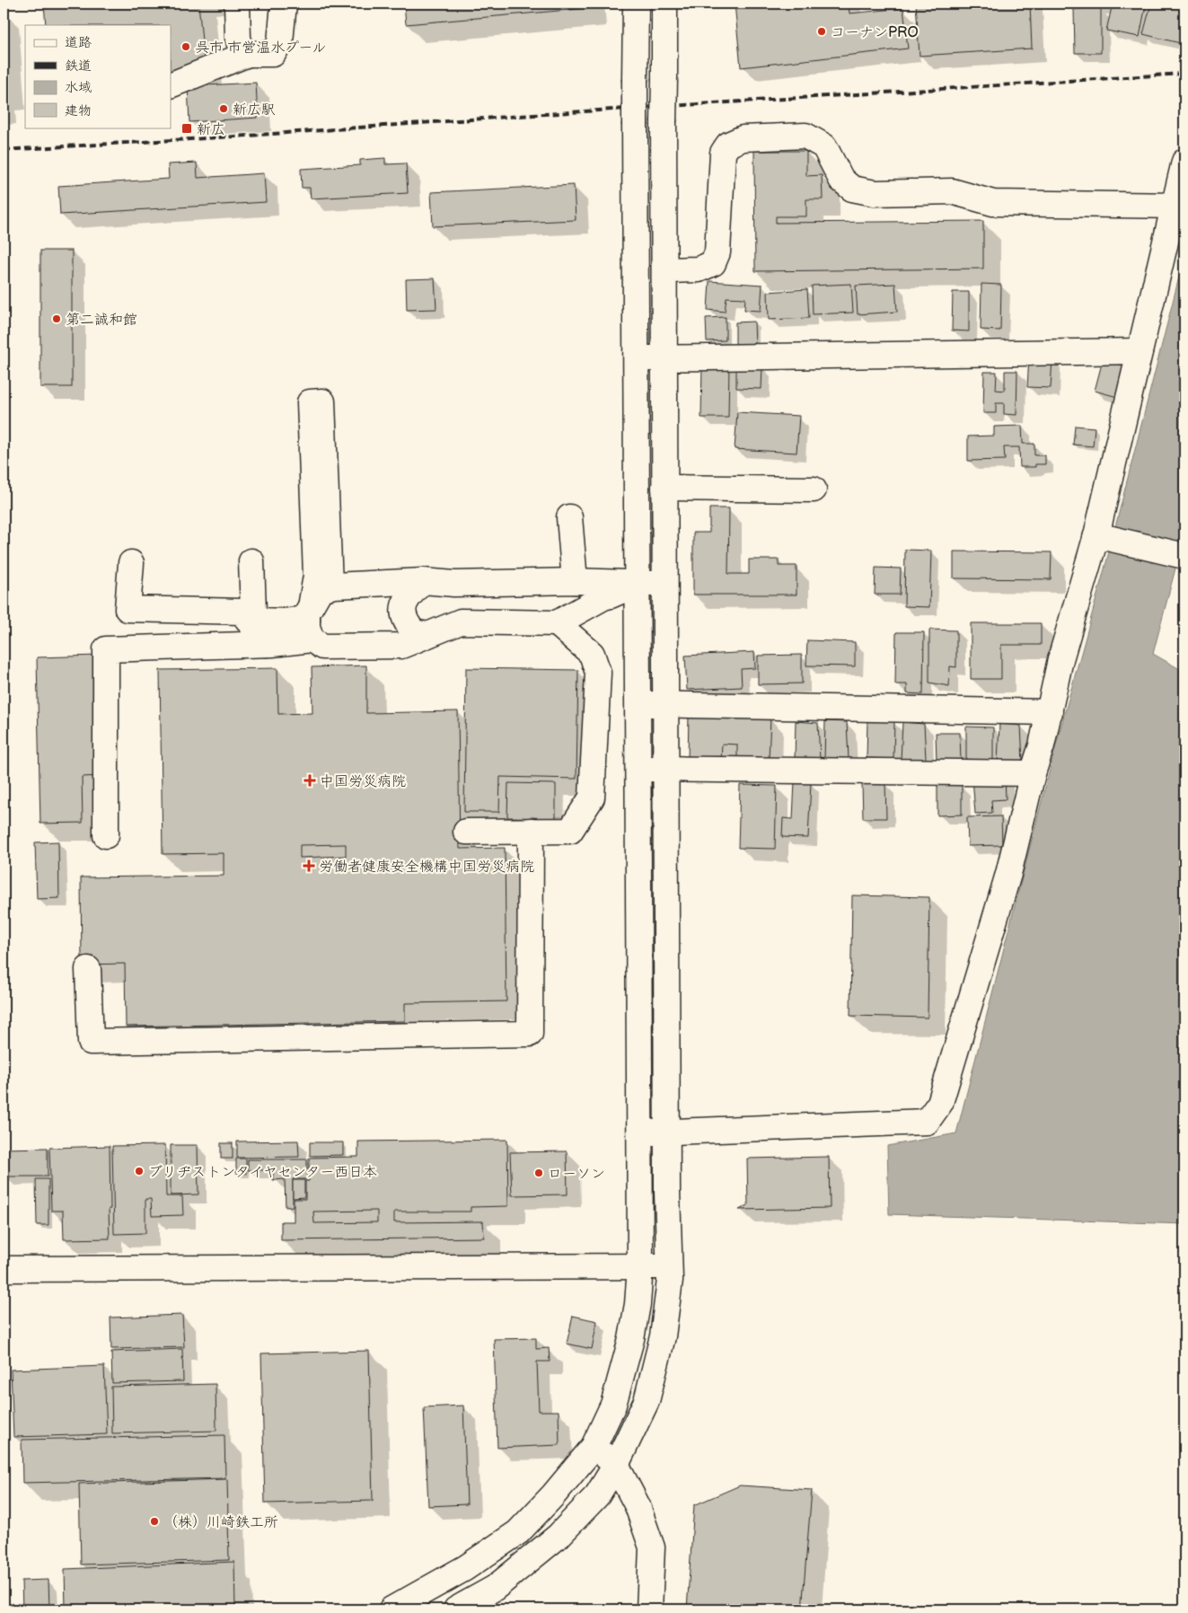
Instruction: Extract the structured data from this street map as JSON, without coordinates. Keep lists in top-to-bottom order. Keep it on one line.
{"places":{"other":["コーナンPRO","呉市 市営温水プール","新広駅","第二誠和館","ブリヂストンタイヤセンター西日本","ローソン","（株）川崎鉄工所"],"transit":["新広"],"health":["中国労災病院","労働者健康安全機構中国労災病院"]},"legend":["道路","鉄道","水域","建物"]}
